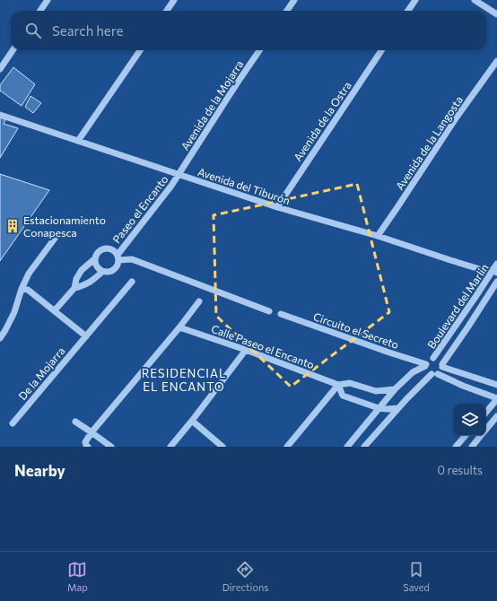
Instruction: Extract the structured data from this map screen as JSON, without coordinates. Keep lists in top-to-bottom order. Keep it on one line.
{"streets":{"street":["Avenida de la Mojarra","Avenida de la Ostra","Avenida de la Langosta","Avenida del Tiburón","Paseo el Encanto","Boulevard del Marlin","Circuito el Secreto","Calle Paseo el Encanto","De la Mojarra"]},"crossings":[["Avenida de la Mojarra","Avenida del Tiburón"],["Avenida de la Mojarra","Paseo el Encanto"],["Avenida de la Ostra","Avenida del Tiburón"],["Avenida de la Langosta","Avenida del Tiburón"],["Avenida del Tiburón","Paseo el Encanto"],["Avenida del Tiburón","Boulevard del Marlin"],["Boulevard del Marlin","Circuito el Secreto"]],"districts":["RESIDENCIAL EL ENCANTO"],"places":{"building":["Estacionamiento Conapesca"]},"page":{"search":"Search here","heading":["Nearby","0 results"],"nav":["Map","Directions","Saved"]}}
